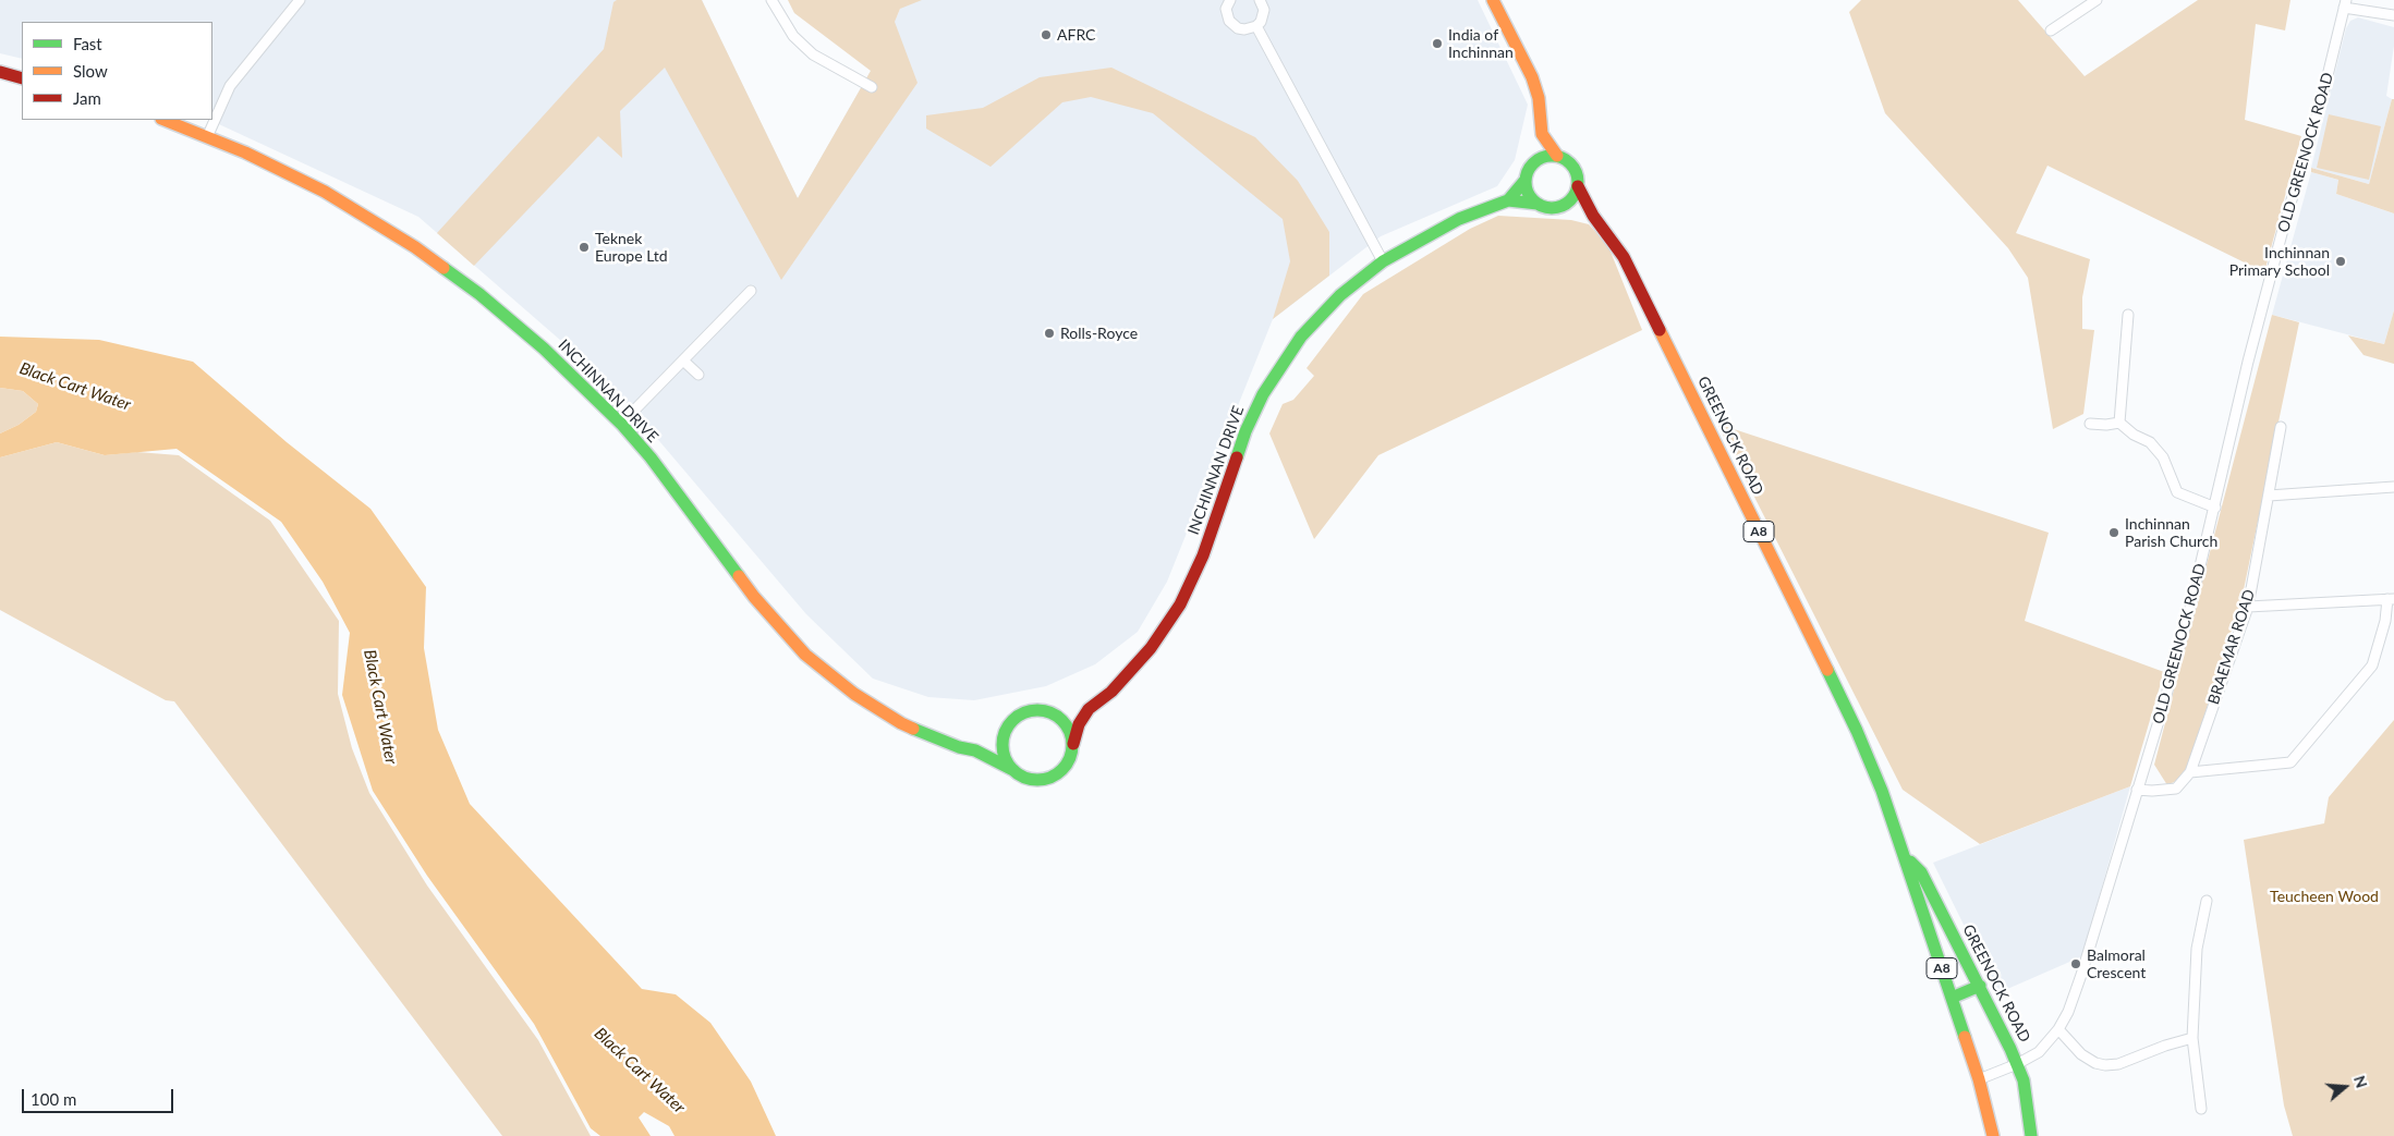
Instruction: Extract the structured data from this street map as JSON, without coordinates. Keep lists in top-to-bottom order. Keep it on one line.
{"streets":{"street":["OLD GREENOCK ROAD","INCHINNAN DRIVE","GREENOCK ROAD","A8","BRAEMAR ROAD"]},"crossings":[["OLD GREENOCK ROAD","GREENOCK ROAD"],["INCHINNAN DRIVE","GREENOCK ROAD"],["INCHINNAN DRIVE","A8"],["GREENOCK ROAD","A8"]],"water":["Black Cart Water"],"parks":["Teucheen Wood"],"places":["AFRC","India of Inchinnan","Teknek Europe Ltd","Inchinnan Primary School","Rolls-Royce","Inchinnan Parish Church","Balmoral Crescent"],"legend":["Fast","Slow","Jam"],"scale_bar":"100 m","north":"right"}
